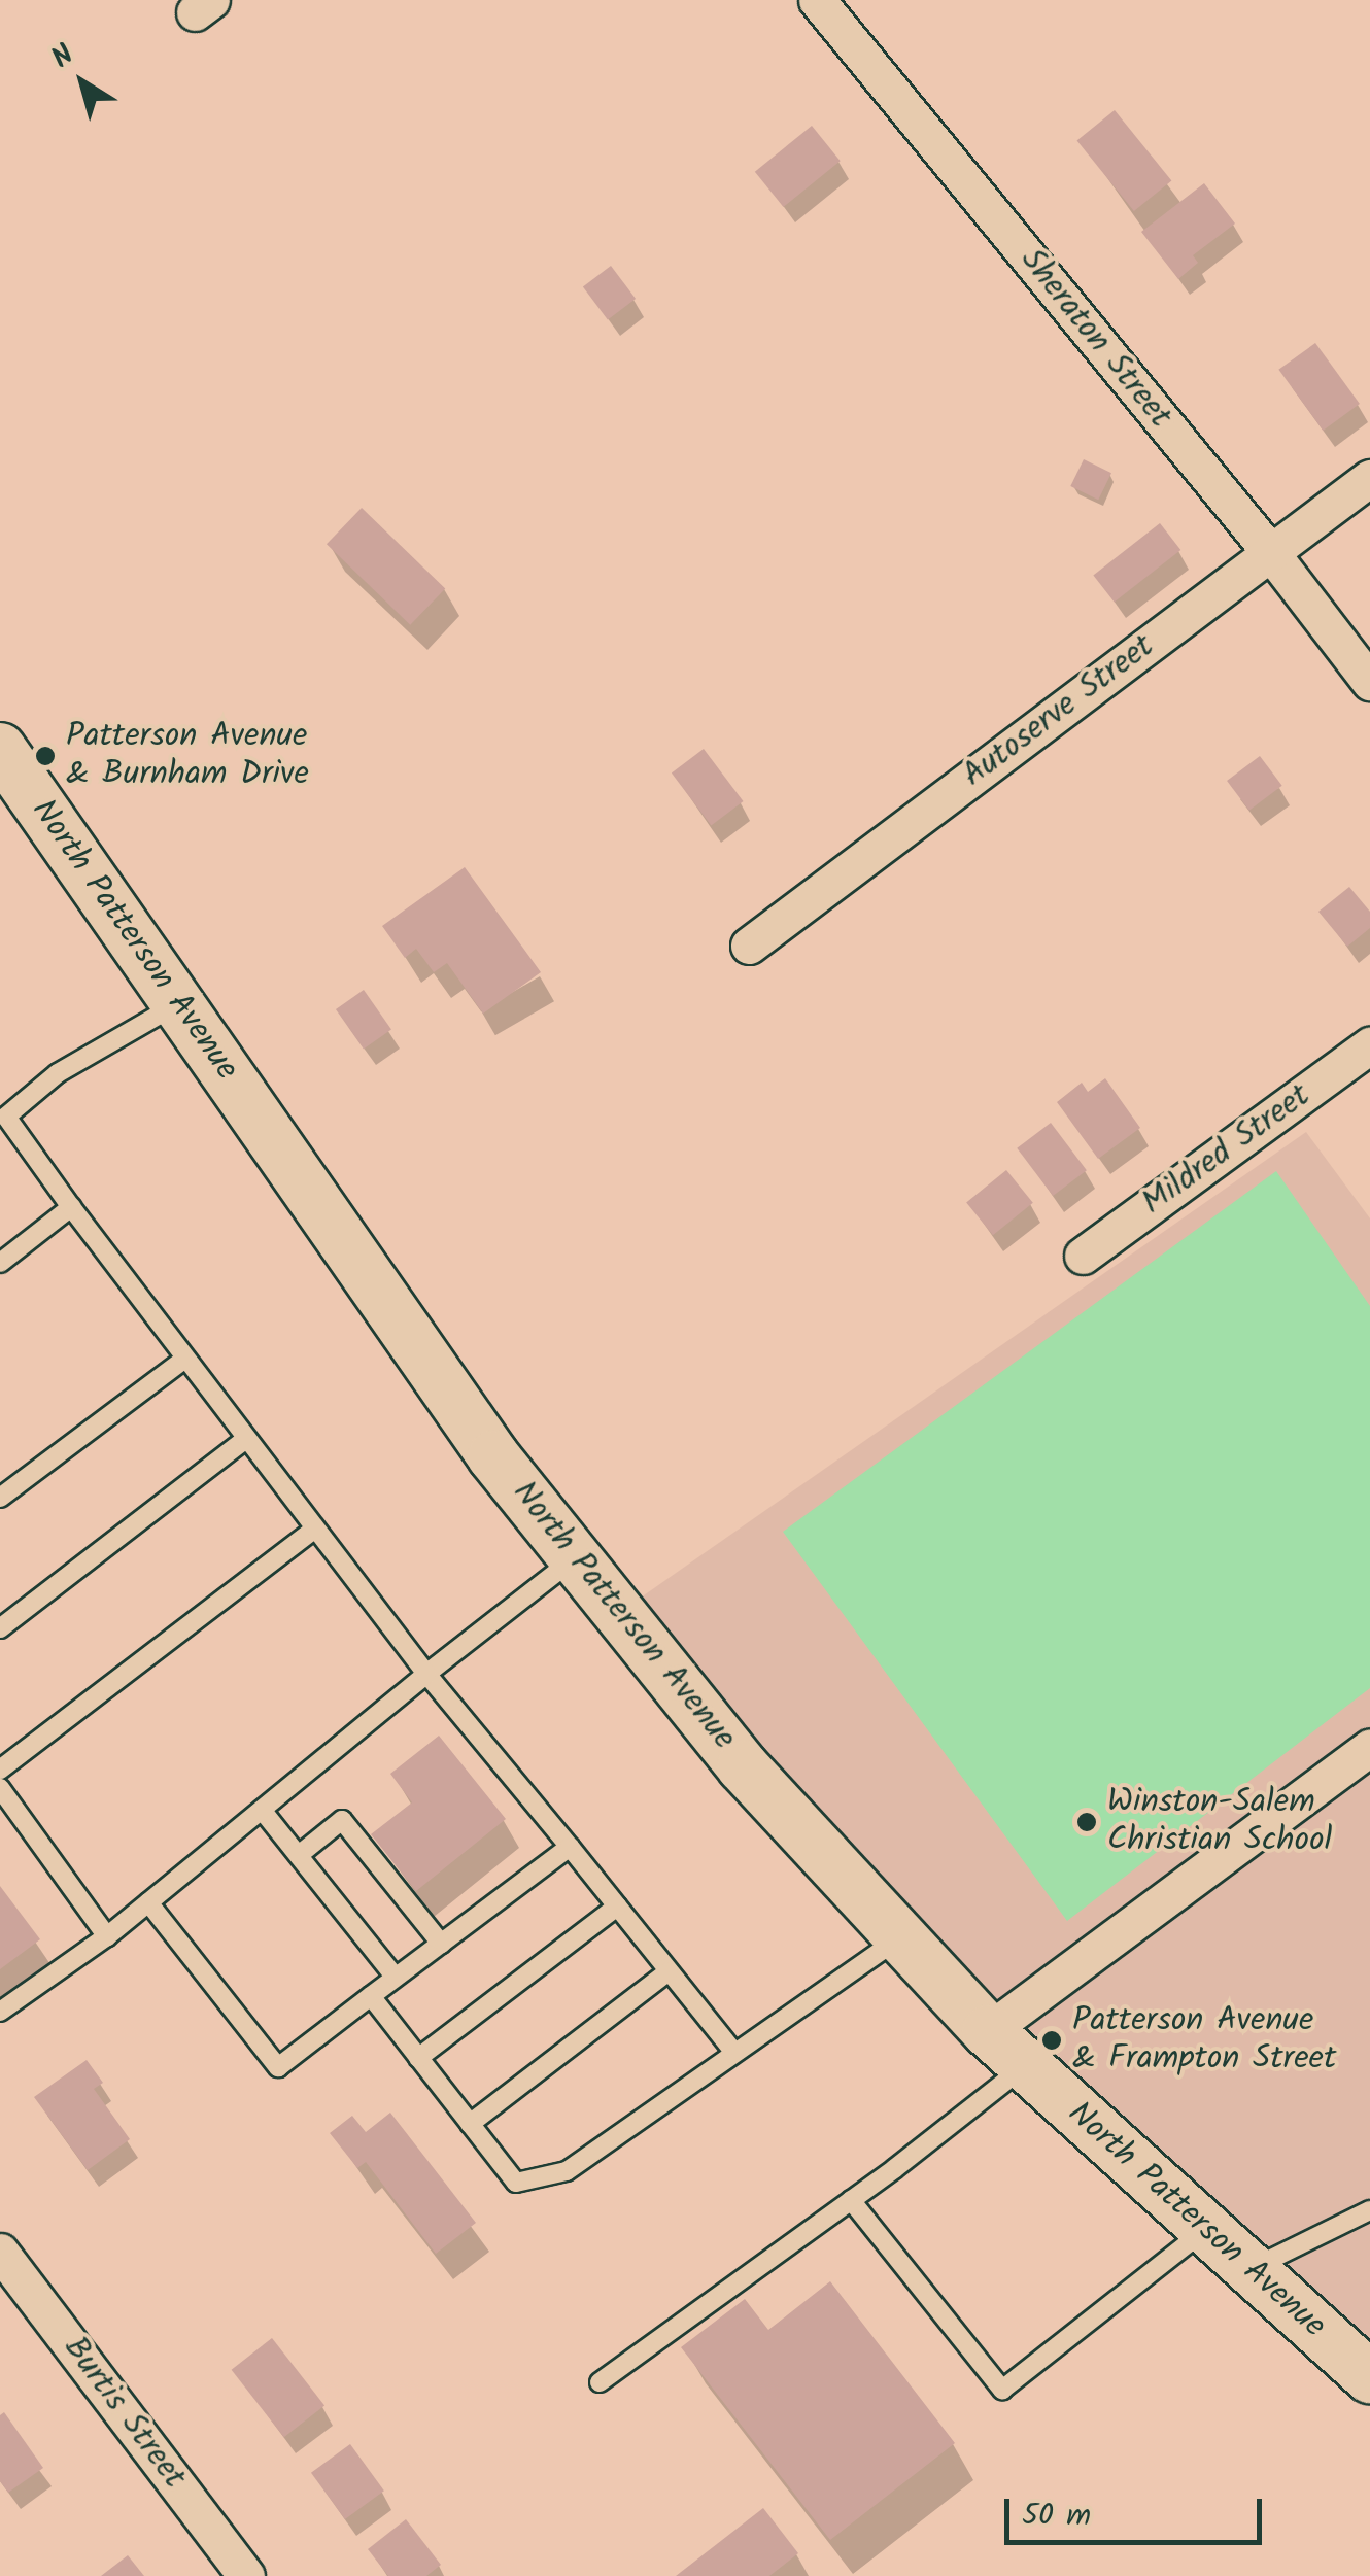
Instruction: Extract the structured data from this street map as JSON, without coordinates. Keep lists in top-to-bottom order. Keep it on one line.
{"streets":{"main road":["North Patterson Avenue"],"street":["Sheraton Street","Autoserve Street","Mildred Street","Burtis Street"]},"crossings":[["Sheraton Street","Autoserve Street"]],"places":["Patterson Avenue & Burnham Drive","Winston-Salem Christian School","Patterson Avenue & Frampton Street"],"scale_bar":"50 m","north":"top left"}
